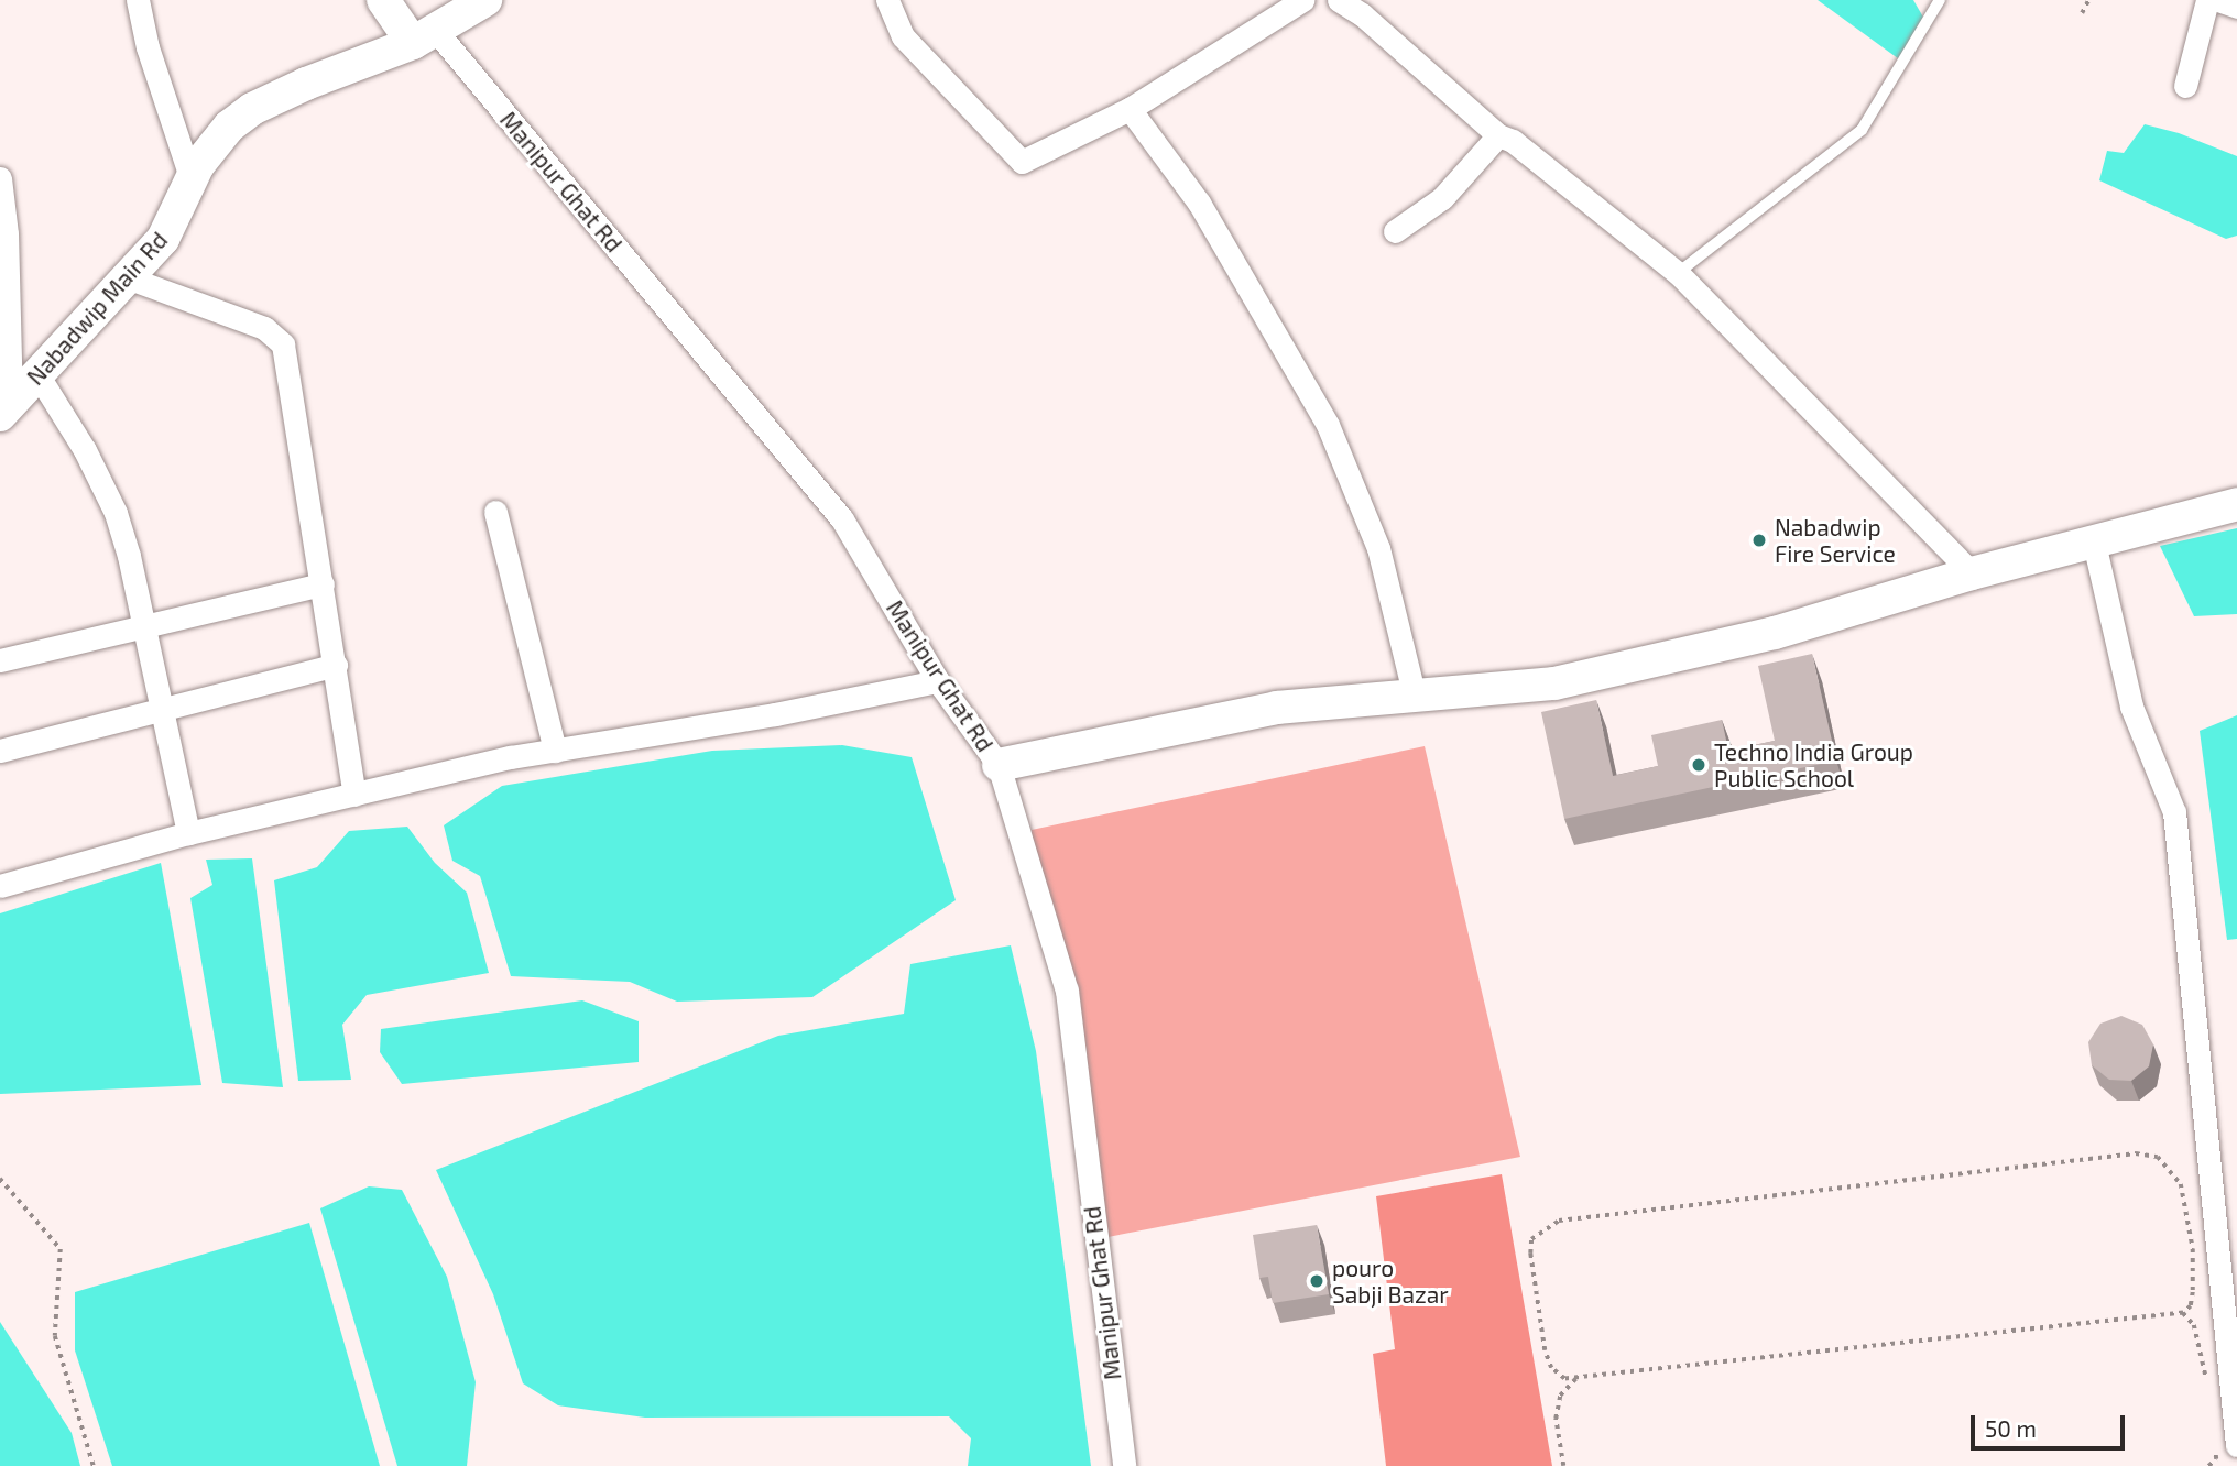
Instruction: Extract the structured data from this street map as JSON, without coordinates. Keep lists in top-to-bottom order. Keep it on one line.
{"streets":{"street":["Manipur Ghat Rd","Nabadwip Main Rd"]},"crossings":[["Manipur Ghat Rd","Nabadwip Main Rd"]],"places":["Nabadwip Fire Service","Techno India Group Public School","pouro Sabji Bazar"],"scale_bar":"50 m"}
